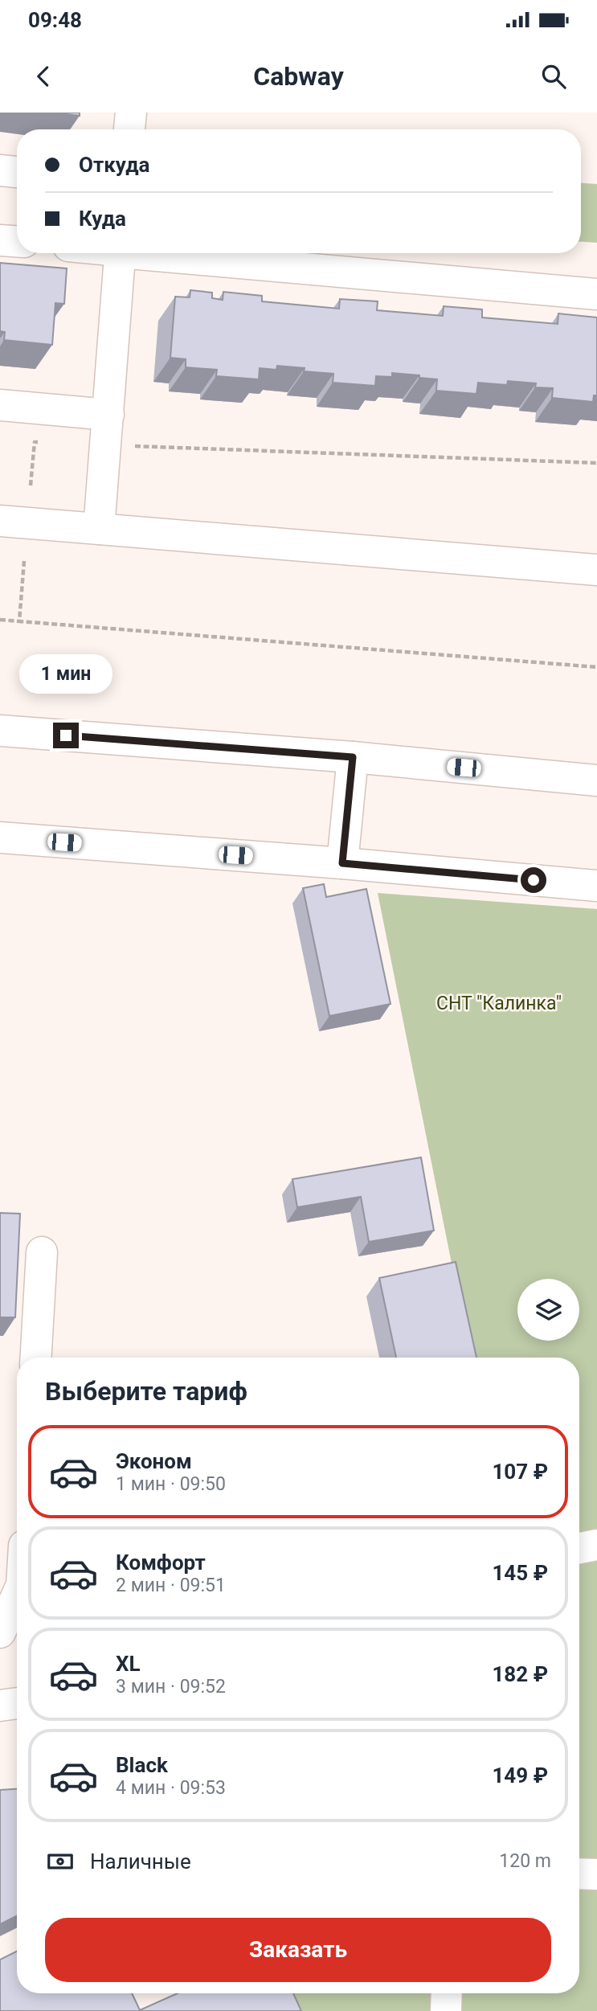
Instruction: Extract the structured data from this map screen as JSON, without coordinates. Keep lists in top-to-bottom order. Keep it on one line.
{"parks":["СНТ \"Калинка\""],"page":{"status":"09:48","header":"Cabway","banner":["Откуда","Куда"],"bubble":"1 мин","heading":"Выберите тариф","list":[{"name":"Эконом","note":"1 мин · 09:50","value":"107 ₽"},{"name":"Комфорт","note":"2 мин · 09:51","value":"145 ₽"},{"name":"XL","note":"3 мин · 09:52","value":"182 ₽"},{"name":"Black","note":"4 мин · 09:53","value":"149 ₽"}],"pay":["Наличные","120 m"],"buttons":"Заказать"}}
